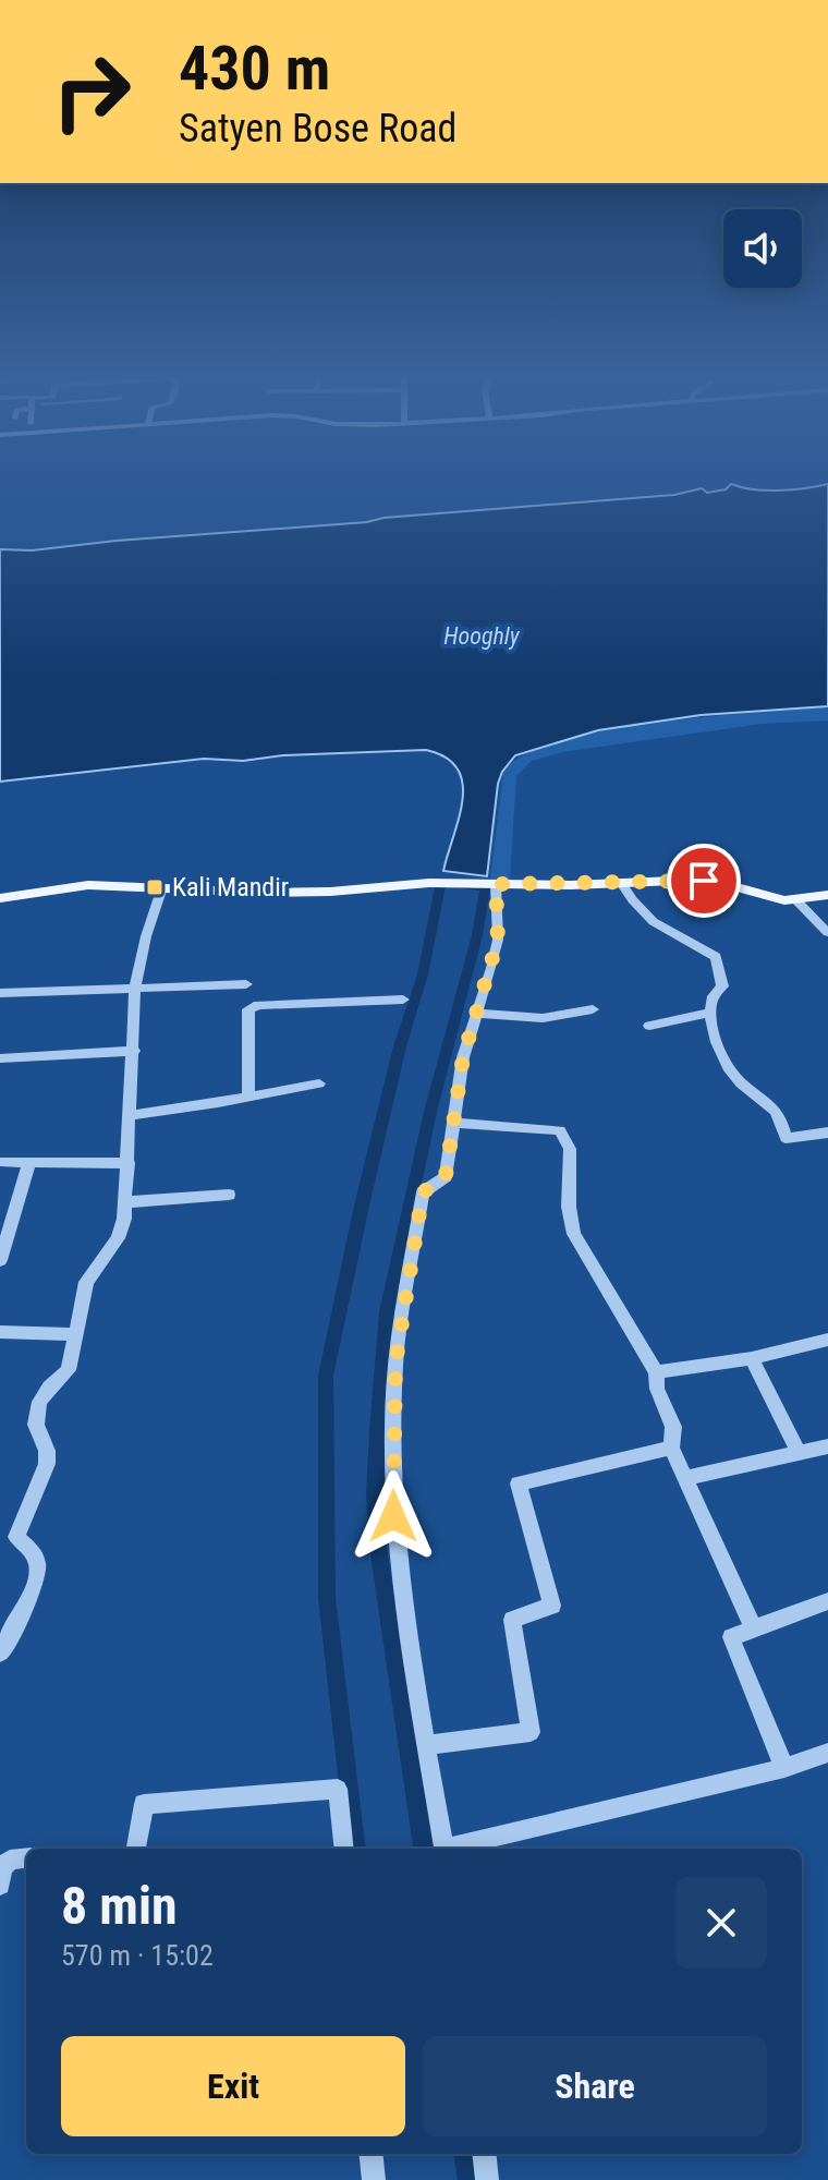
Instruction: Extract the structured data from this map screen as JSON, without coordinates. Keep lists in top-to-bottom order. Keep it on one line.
{"water":["Hooghly"],"places":{"transit":["Kali Mandir"]},"page":{"turn":["430 m","Satyen Bose Road"],"heading":["8 min","570 m · 15:02"],"buttons":["Exit","Share"]}}
